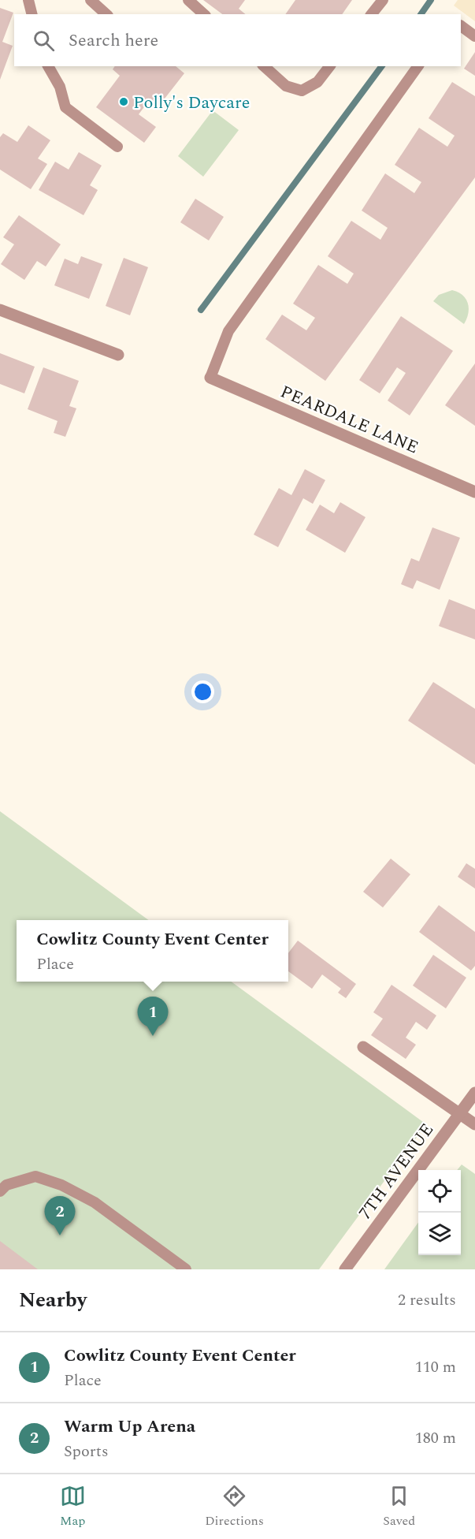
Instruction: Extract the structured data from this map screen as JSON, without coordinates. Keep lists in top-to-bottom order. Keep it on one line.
{"streets":{"street":["PEARDALE LANE","7TH AVENUE"]},"places":["Polly's Daycare"],"page":{"search":"Search here","popup":["Cowlitz County Event Center","Place"],"pins":["1","2"],"heading":["Nearby","2 results"],"list":[{"mark":"1","name":"Cowlitz County Event Center","note":"Place","value":"110 m"},{"mark":"2","name":"Warm Up Arena","note":"Sports","value":"180 m"}],"nav":["Map","Directions","Saved"]}}
